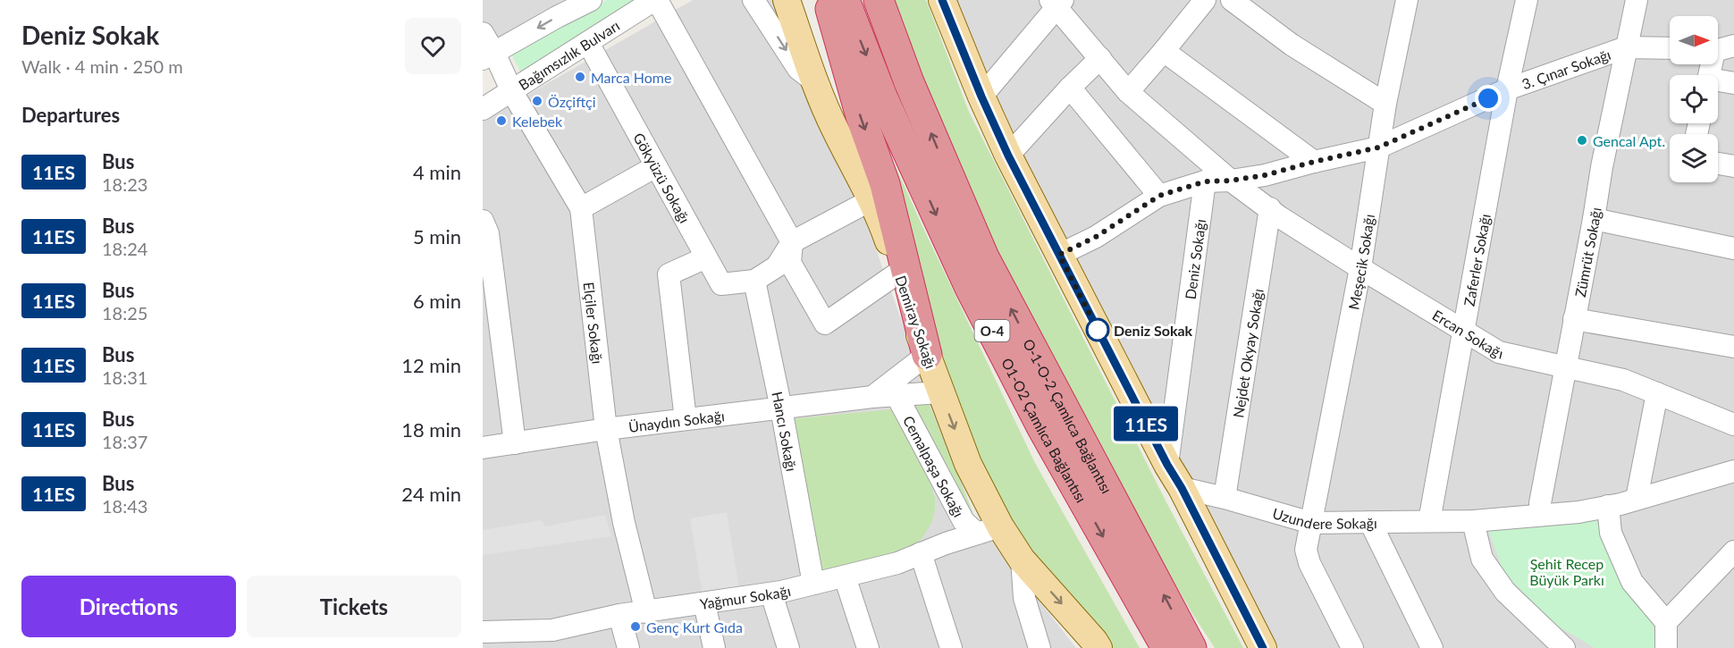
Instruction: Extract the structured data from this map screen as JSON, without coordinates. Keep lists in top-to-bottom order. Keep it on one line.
{"streets":{"highway":["O-4","O-1-O-2 Çamlıca Bağlantısı","O1-O2 Çamlıca Bağlantısı"],"main road":["Demiray Sokağı"],"street":["Bağımsızlık Bulvarı","3. Çınar Sokağı","Gökyüzü Sokağı","Zümrüt Sokağı","Deniz Sokağı","Zaferler Sokağı","Meşecik Sokağı","Elçiler Sokağı","Ercan Sokağı","Nejdet Okyay Sokağı","Ünaydın Sokağı","Hancı Sokağı","Cemalpaşa Sokağı","Uzundere Sokağı","Yağmur Sokağı"]},"crossings":[["Bağımsızlık Bulvarı","Gökyüzü Sokağı"],["Bağımsızlık Bulvarı","Elçiler Sokağı"],["3. Çınar Sokağı","Zümrüt Sokağı"],["3. Çınar Sokağı","Deniz Sokağı"],["3. Çınar Sokağı","Zaferler Sokağı"],["3. Çınar Sokağı","Meşecik Sokağı"],["3. Çınar Sokağı","Ercan Sokağı"],["Gökyüzü Sokağı","Hancı Sokağı"],["Zümrüt Sokağı","Ercan Sokağı"],["Zümrüt Sokağı","Uzundere Sokağı"],["Zaferler Sokağı","Ercan Sokağı"],["Zaferler Sokağı","Uzundere Sokağı"],["Meşecik Sokağı","Ercan Sokağı"],["Meşecik Sokağı","Uzundere Sokağı"],["Demiray Sokağı","Ünaydın Sokağı"],["Demiray Sokağı","Cemalpaşa Sokağı"],["Demiray Sokağı","Yağmur Sokağı"],["Elçiler Sokağı","Ünaydın Sokağı"],["Elçiler Sokağı","Yağmur Sokağı"],["Ercan Sokağı","Nejdet Okyay Sokağı"],["Nejdet Okyay Sokağı","Uzundere Sokağı"],["Ünaydın Sokağı","Hancı Sokağı"],["Ünaydın Sokağı","Cemalpaşa Sokağı"],["Hancı Sokağı","Yağmur Sokağı"],["Cemalpaşa Sokağı","Yağmur Sokağı"]],"parks":["Şehit Recep Büyük Parkı"],"places":["Marca Home","Özçiftçi","Kelebek","Gencal Apt.","Deniz Sokak","Genç Kurt Gıda"],"lines":["bus line 11ES"],"north":"right","page":{"heading":[["Deniz Sokak","Walk · 4 min · 250 m"],"Departures"],"on_map":"11ES","list":[{"mark":"11ES","name":"Bus","note":"18:23","value":"4 min"},{"mark":"11ES","name":"Bus","note":"18:24","value":"5 min"},{"mark":"11ES","name":"Bus","note":"18:25","value":"6 min"},{"mark":"11ES","name":"Bus","note":"18:31","value":"12 min"},{"mark":"11ES","name":"Bus","note":"18:37","value":"18 min"},{"mark":"11ES","name":"Bus","note":"18:43","value":"24 min"}],"buttons":["Directions","Tickets"]}}
